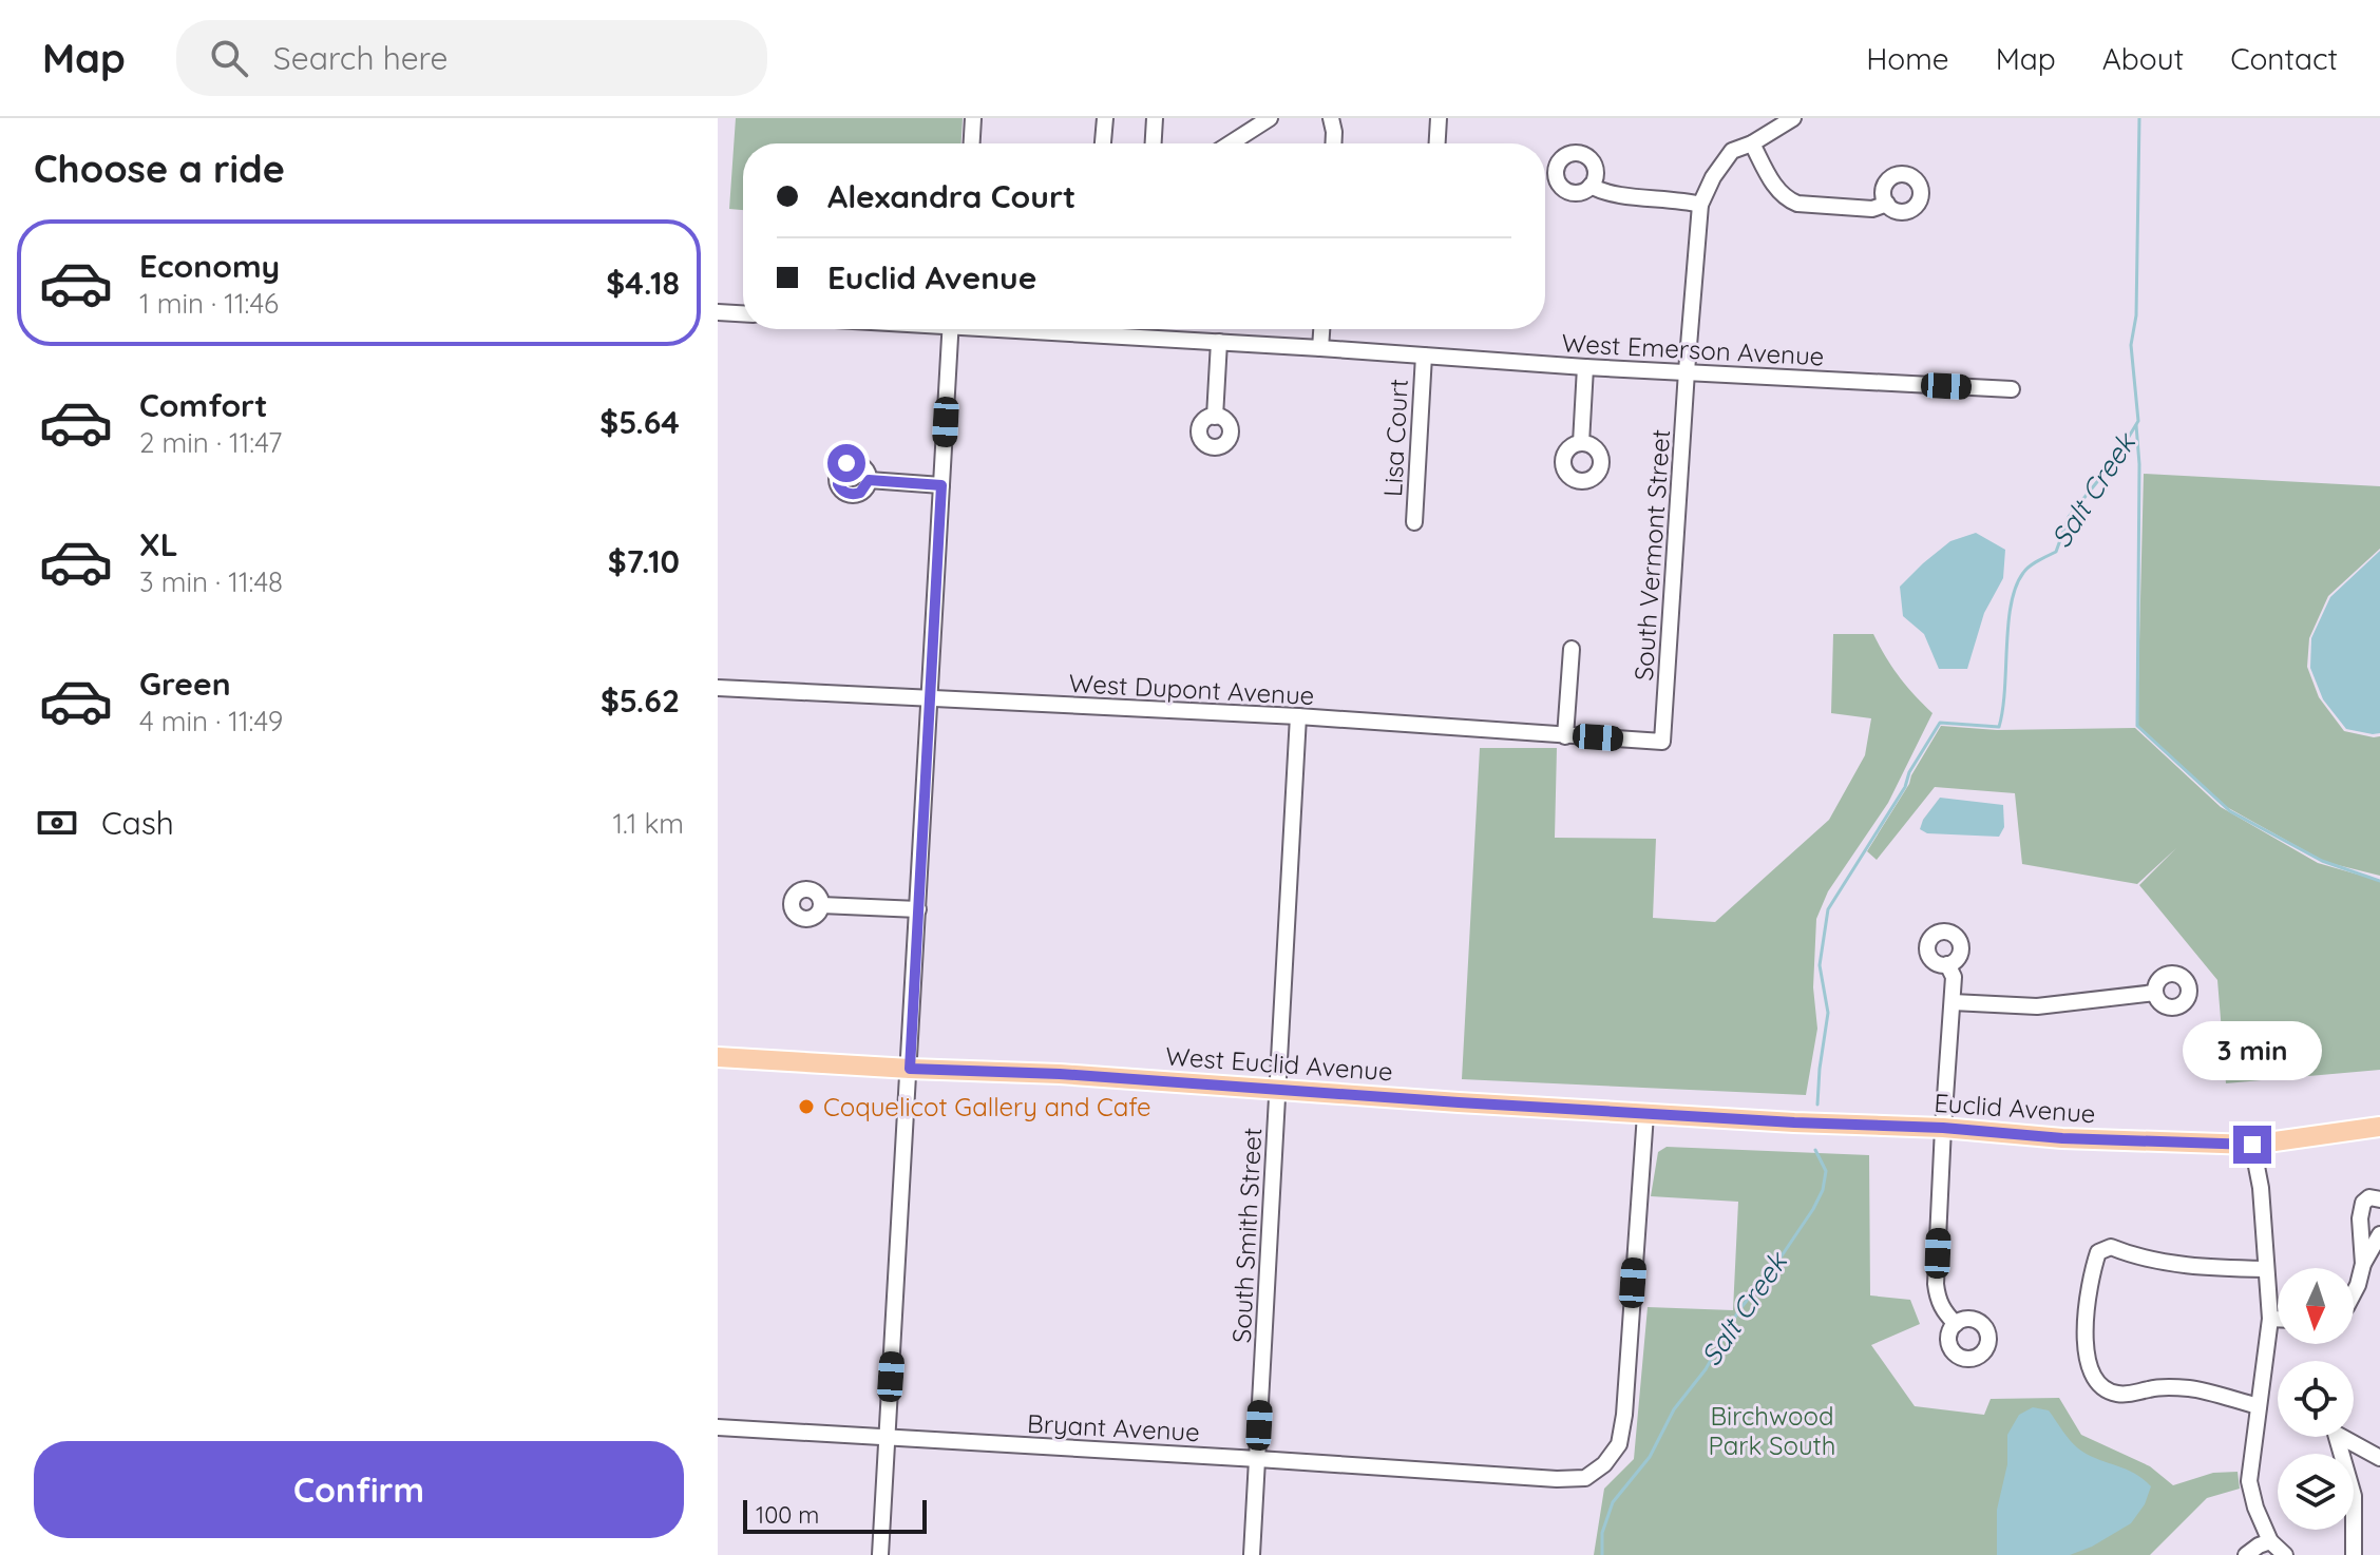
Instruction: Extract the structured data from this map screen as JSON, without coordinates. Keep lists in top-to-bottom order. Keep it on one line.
{"streets":{"main road":["West Euclid Avenue","Euclid Avenue"],"street":["West Emerson Avenue","Lisa Court","South Vermont Street","West Dupont Avenue","South Smith Street","Bryant Avenue"]},"crossings":[["West Emerson Avenue","Lisa Court"],["West Emerson Avenue","South Vermont Street"],["South Vermont Street","West Dupont Avenue"],["West Dupont Avenue","South Smith Street"],["West Euclid Avenue","Euclid Avenue"],["West Euclid Avenue","South Smith Street"],["West Euclid Avenue","Bryant Avenue"],["Euclid Avenue","Bryant Avenue"],["South Smith Street","Bryant Avenue"]],"water":["Salt Creek"],"parks":["Birchwood Park South"],"places":["Coquelicot Gallery and Cafe"],"scale_bar":"100 m","north":"bottom","page":{"header":"Map","search":"Search here","nav":["Home","Map","About","Contact"],"heading":"Choose a ride","banner":["Alexandra Court","Euclid Avenue"],"list":[{"name":"Economy","note":"1 min · 11:46","value":"$4.18"},{"name":"Comfort","note":"2 min · 11:47","value":"$5.64"},{"name":"XL","note":"3 min · 11:48","value":"$7.10"},{"name":"Green","note":"4 min · 11:49","value":"$5.62"}],"pay":["Cash","1.1 km"],"bubble":"3 min","buttons":"Confirm","scale":"100 m"}}
